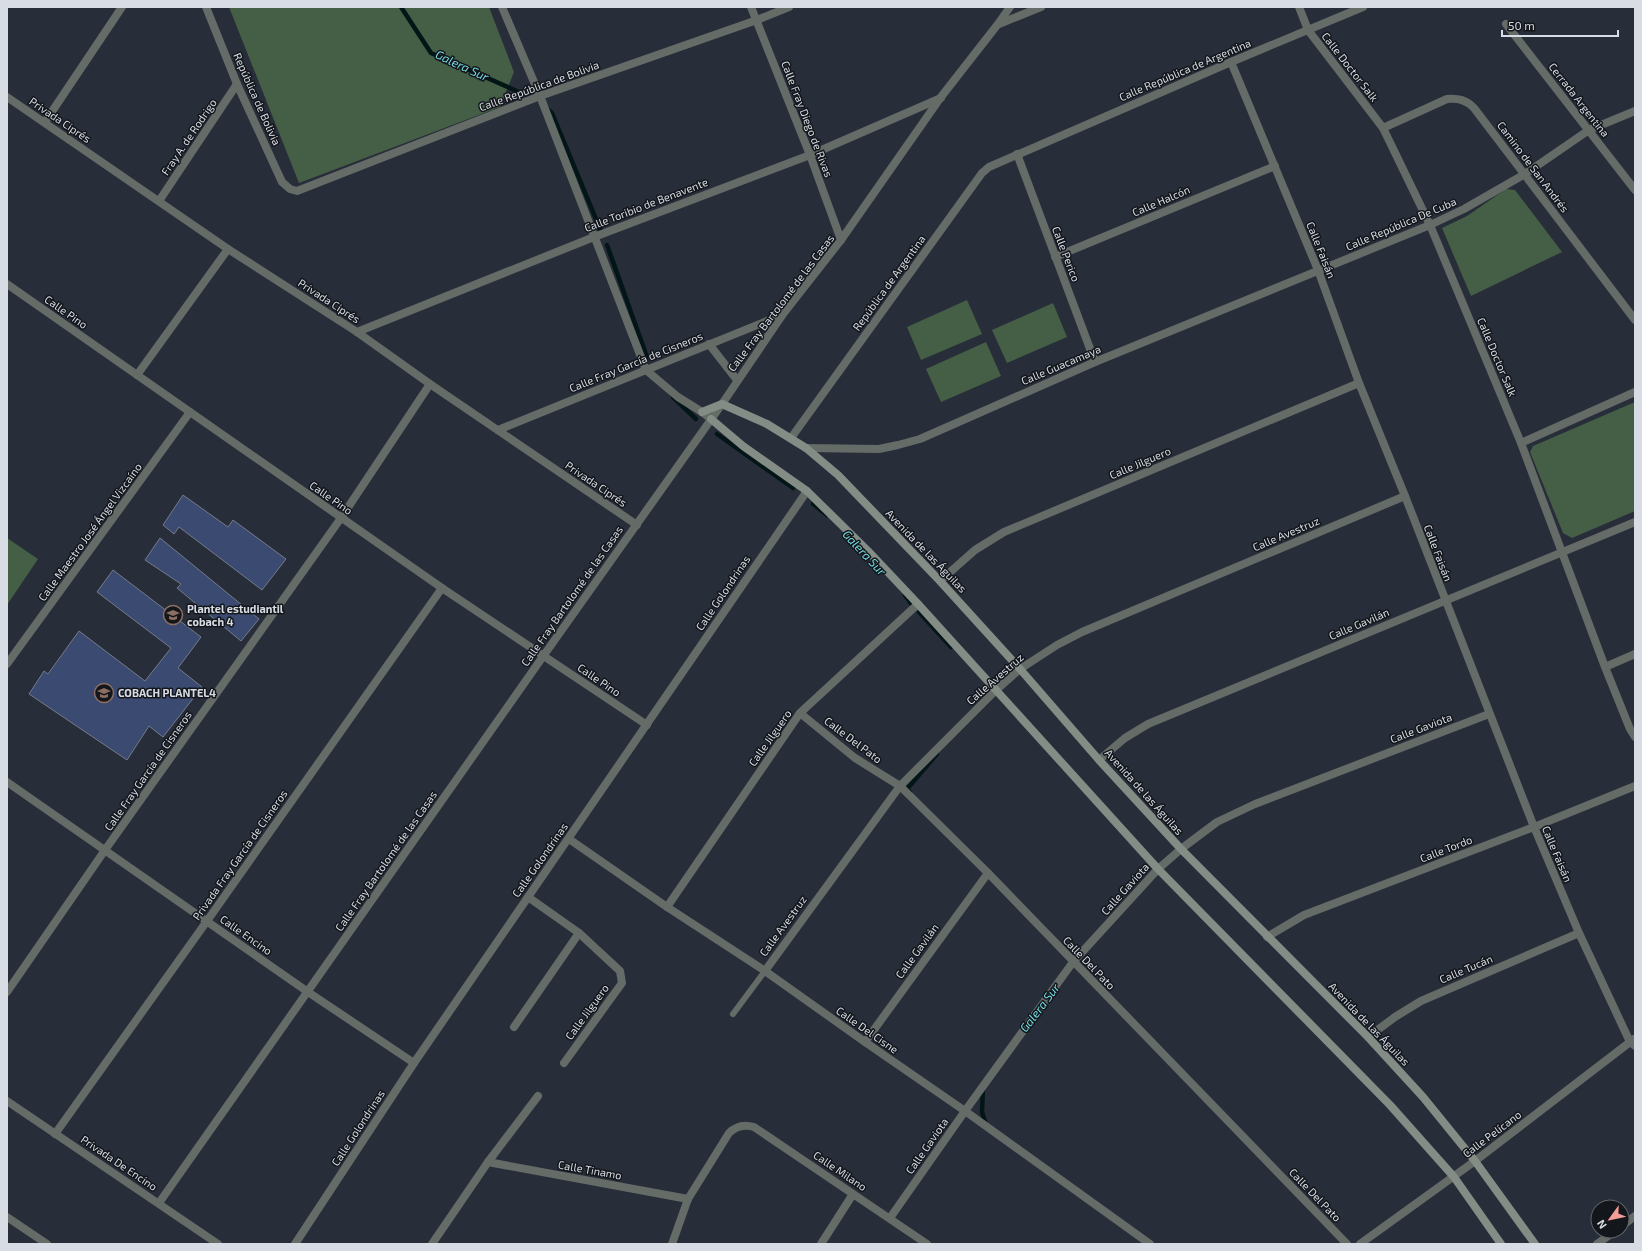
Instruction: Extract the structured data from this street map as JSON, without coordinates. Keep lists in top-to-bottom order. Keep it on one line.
{"streets":{"street":["Calle Doctor Salk","Calle República de Argentina","Calle República de Bolivia","República de Bolivia","Cerrada Argentina","Calle Fray Diego de Rivas","Privada Ciprés","Fray A. de Rodrigo","Camino de San Andrés","Calle Halcón","Calle Toribio de Benavente","Calle República De Cuba","Calle Faisán","Calle Perico","República de Argentina","Calle Fray Bartolomé de las Casas","Calle Pino","Calle Fray García de Cisneros","Calle Guacamaya","Calle Jilguero","Calle Maestro José Ángel Vizcaíno","Calle Avestruz","Avenida de las Águilas","Calle Golondrinas","Calle Gavilán","Calle Gaviota","Calle Del Pato","Calle Tordo","Privada Fray García de Cisneros","Calle Encino","Calle Tucán","Calle Del Cisne","Calle Pelícano","Privada De Encino","Calle Tinamo","Calle Milano"]},"crossings":[["Calle Doctor Salk","Calle República de Argentina"],["Calle Doctor Salk","Camino de San Andrés"],["Calle Doctor Salk","Calle República De Cuba"],["Calle Doctor Salk","Calle Gavilán"],["Calle República de Argentina","Calle Faisán"],["Calle República de Argentina","Calle Perico"],["Calle República de Argentina","República de Argentina"],["Calle República de Bolivia","República de Bolivia"],["Calle República de Bolivia","Calle Fray Diego de Rivas"],["República de Bolivia","Fray A. de Rodrigo"],["Cerrada Argentina","Calle República De Cuba"],["Calle Fray Diego de Rivas","Calle Toribio de Benavente"],["Calle Fray Diego de Rivas","Calle Fray Bartolomé de las Casas"],["Privada Ciprés","Fray A. de Rodrigo"],["Privada Ciprés","Calle Toribio de Benavente"],["Privada Ciprés","Calle Fray Bartolomé de las Casas"],["Privada Ciprés","Calle Fray García de Cisneros"],["Camino de San Andrés","Calle República De Cuba"],["Calle Halcón","Calle Faisán"],["Calle Halcón","Calle Perico"],["Calle Toribio de Benavente","Calle Fray Bartolomé de las Casas"],["Calle República De Cuba","Calle Faisán"],["Calle República De Cuba","Calle Guacamaya"],["Calle Faisán","Calle Guacamaya"],["Calle Faisán","Calle Jilguero"],["Calle Faisán","Calle Avestruz"],["Calle Faisán","Calle Gavilán"],["Calle Faisán","Calle Gaviota"],["Calle Faisán","Calle Tordo"],["Calle Faisán","Calle Tucán"],["Calle Faisán","Calle Pelícano"],["Calle Perico","República de Argentina"],["Calle Perico","Calle Guacamaya"],["República de Argentina","Avenida de las Águilas"],["Calle Fray Bartolomé de las Casas","Calle Pino"],["Calle Fray Bartolomé de las Casas","Calle Fray García de Cisneros"],["Calle Fray Bartolomé de las Casas","Avenida de las Águilas"],["Calle Fray Bartolomé de las Casas","Calle Encino"],["Calle Fray Bartolomé de las Casas","Privada De Encino"],["Calle Pino","Calle Fray García de Cisneros"],["Calle Pino","Calle Maestro José Ángel Vizcaíno"],["Calle Pino","Calle Golondrinas"],["Calle Pino","Privada Fray García de Cisneros"],["Calle Fray García de Cisneros","Calle Encino"],["Calle Guacamaya","Avenida de las Águilas"],["Calle Jilguero","Avenida de las Águilas"],["Calle Jilguero","Calle Golondrinas"],["Calle Jilguero","Calle Del Pato"],["Calle Jilguero","Calle Del Cisne"],["Calle Avestruz","Avenida de las Águilas"],["Calle Avestruz","Calle Del Pato"],["Calle Avestruz","Calle Del Cisne"],["Avenida de las Águilas","Calle Gavilán"],["Avenida de las Águilas","Calle Gaviota"],["Avenida de las Águilas","Calle Tordo"],["Avenida de las Águilas","Calle Tucán"],["Avenida de las Águilas","Calle Pelícano"],["Calle Golondrinas","Calle Encino"],["Calle Golondrinas","Calle Del Cisne"],["Calle Gavilán","Calle Del Pato"],["Calle Gavilán","Calle Del Cisne"],["Calle Gaviota","Calle Del Pato"],["Calle Gaviota","Calle Del Cisne"],["Calle Gaviota","Calle Milano"],["Privada Fray García de Cisneros","Calle Encino"],["Privada Fray García de Cisneros","Privada De Encino"],["Calle Tinamo","Calle Milano"]],"water":["Galera Sur"],"places":{"school or university":["Plantel estudiantil cobach 4","COBACH PLANTEL4"]},"scale_bar":"50 m","north":"bottom left"}
